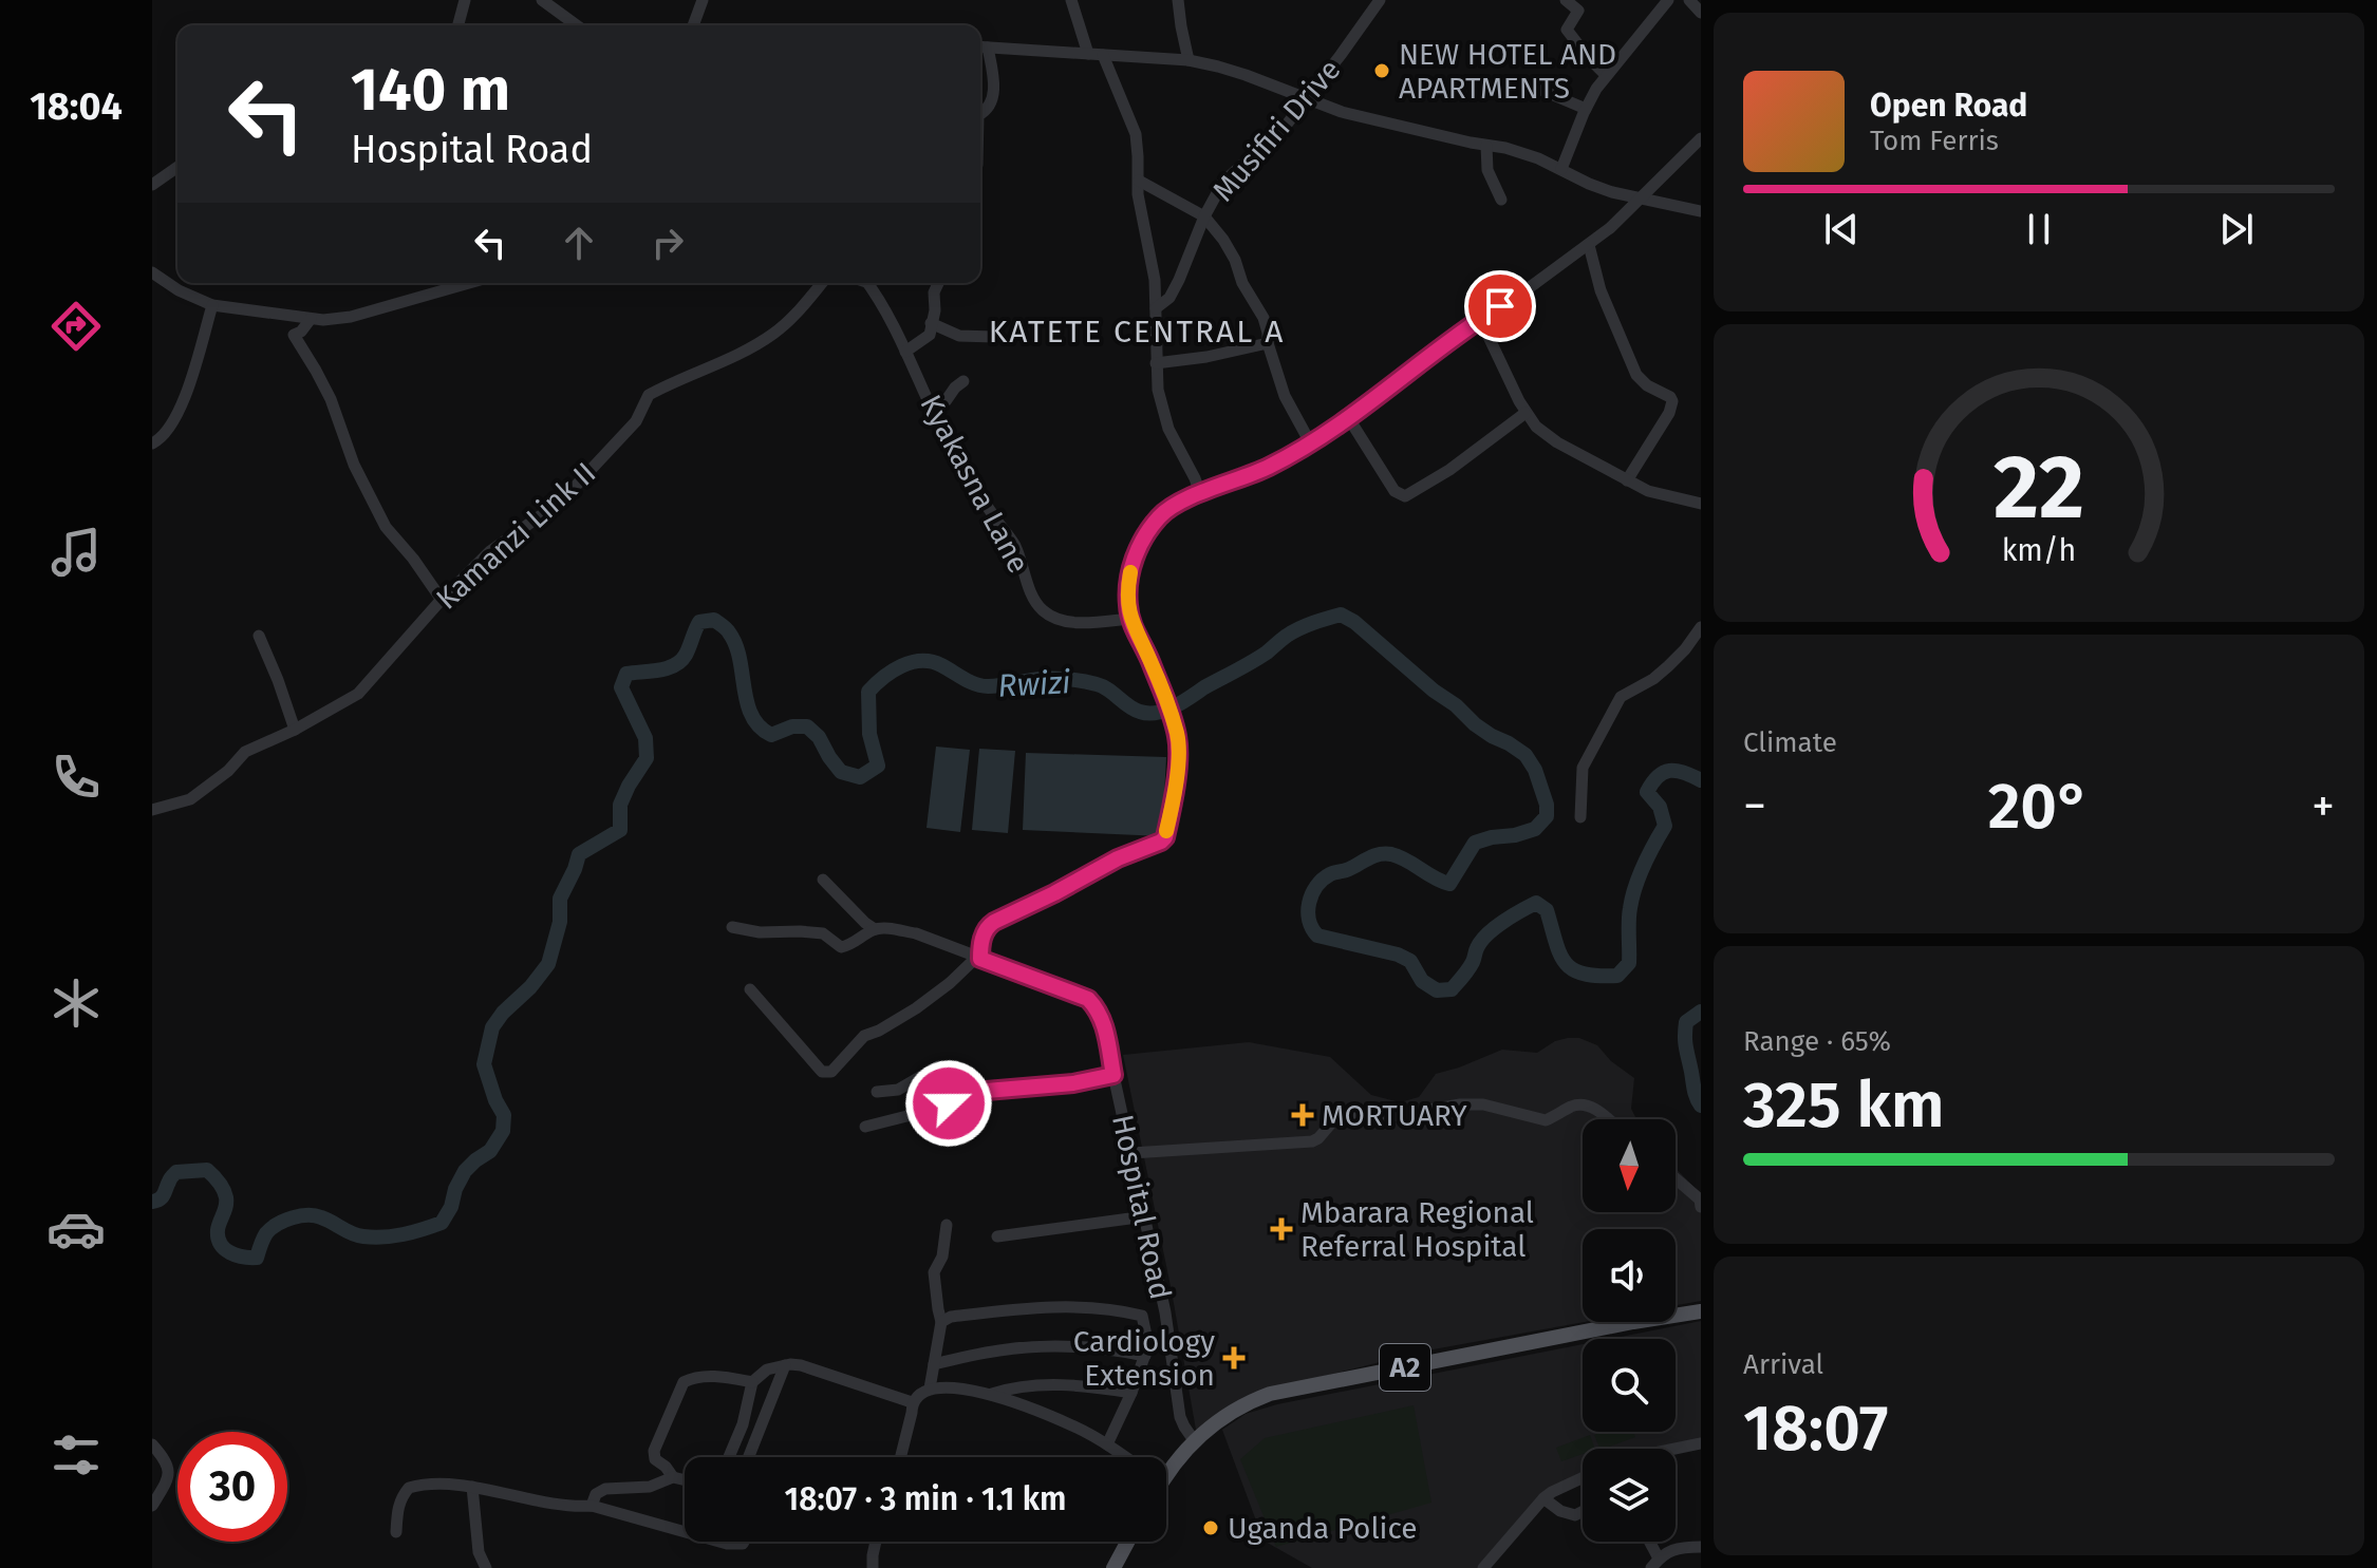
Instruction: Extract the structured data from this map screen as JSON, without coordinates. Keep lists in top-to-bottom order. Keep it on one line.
{"streets":{"main road":["A2"],"street":["Musifiri Drive","Kyakasna Lane","Kamanzi Link II","Hospital Road"]},"crossings":[["Hospital Road","A2"]],"districts":["KATETE CENTRAL A"],"water":["Rwizi"],"places":{"other":["NEW HOTEL AND APARTMENTS","Uganda Police"],"health":["MORTUARY","Mbarara Regional Referral Hospital","Cardiology Extension"]},"north":"bottom","page":{"tabs":"18:04","turn":["140 m","Hospital Road"],"song":["Open Road","Tom Ferris"],"tile":["Climate",["Range · 65%","325 km"],["Arrival","18:07"]],"heat":["−","20°","+"],"limit":"30","trip":"18:07 · 3 min · 1.1 km","gauge":["22","km/h"]}}
